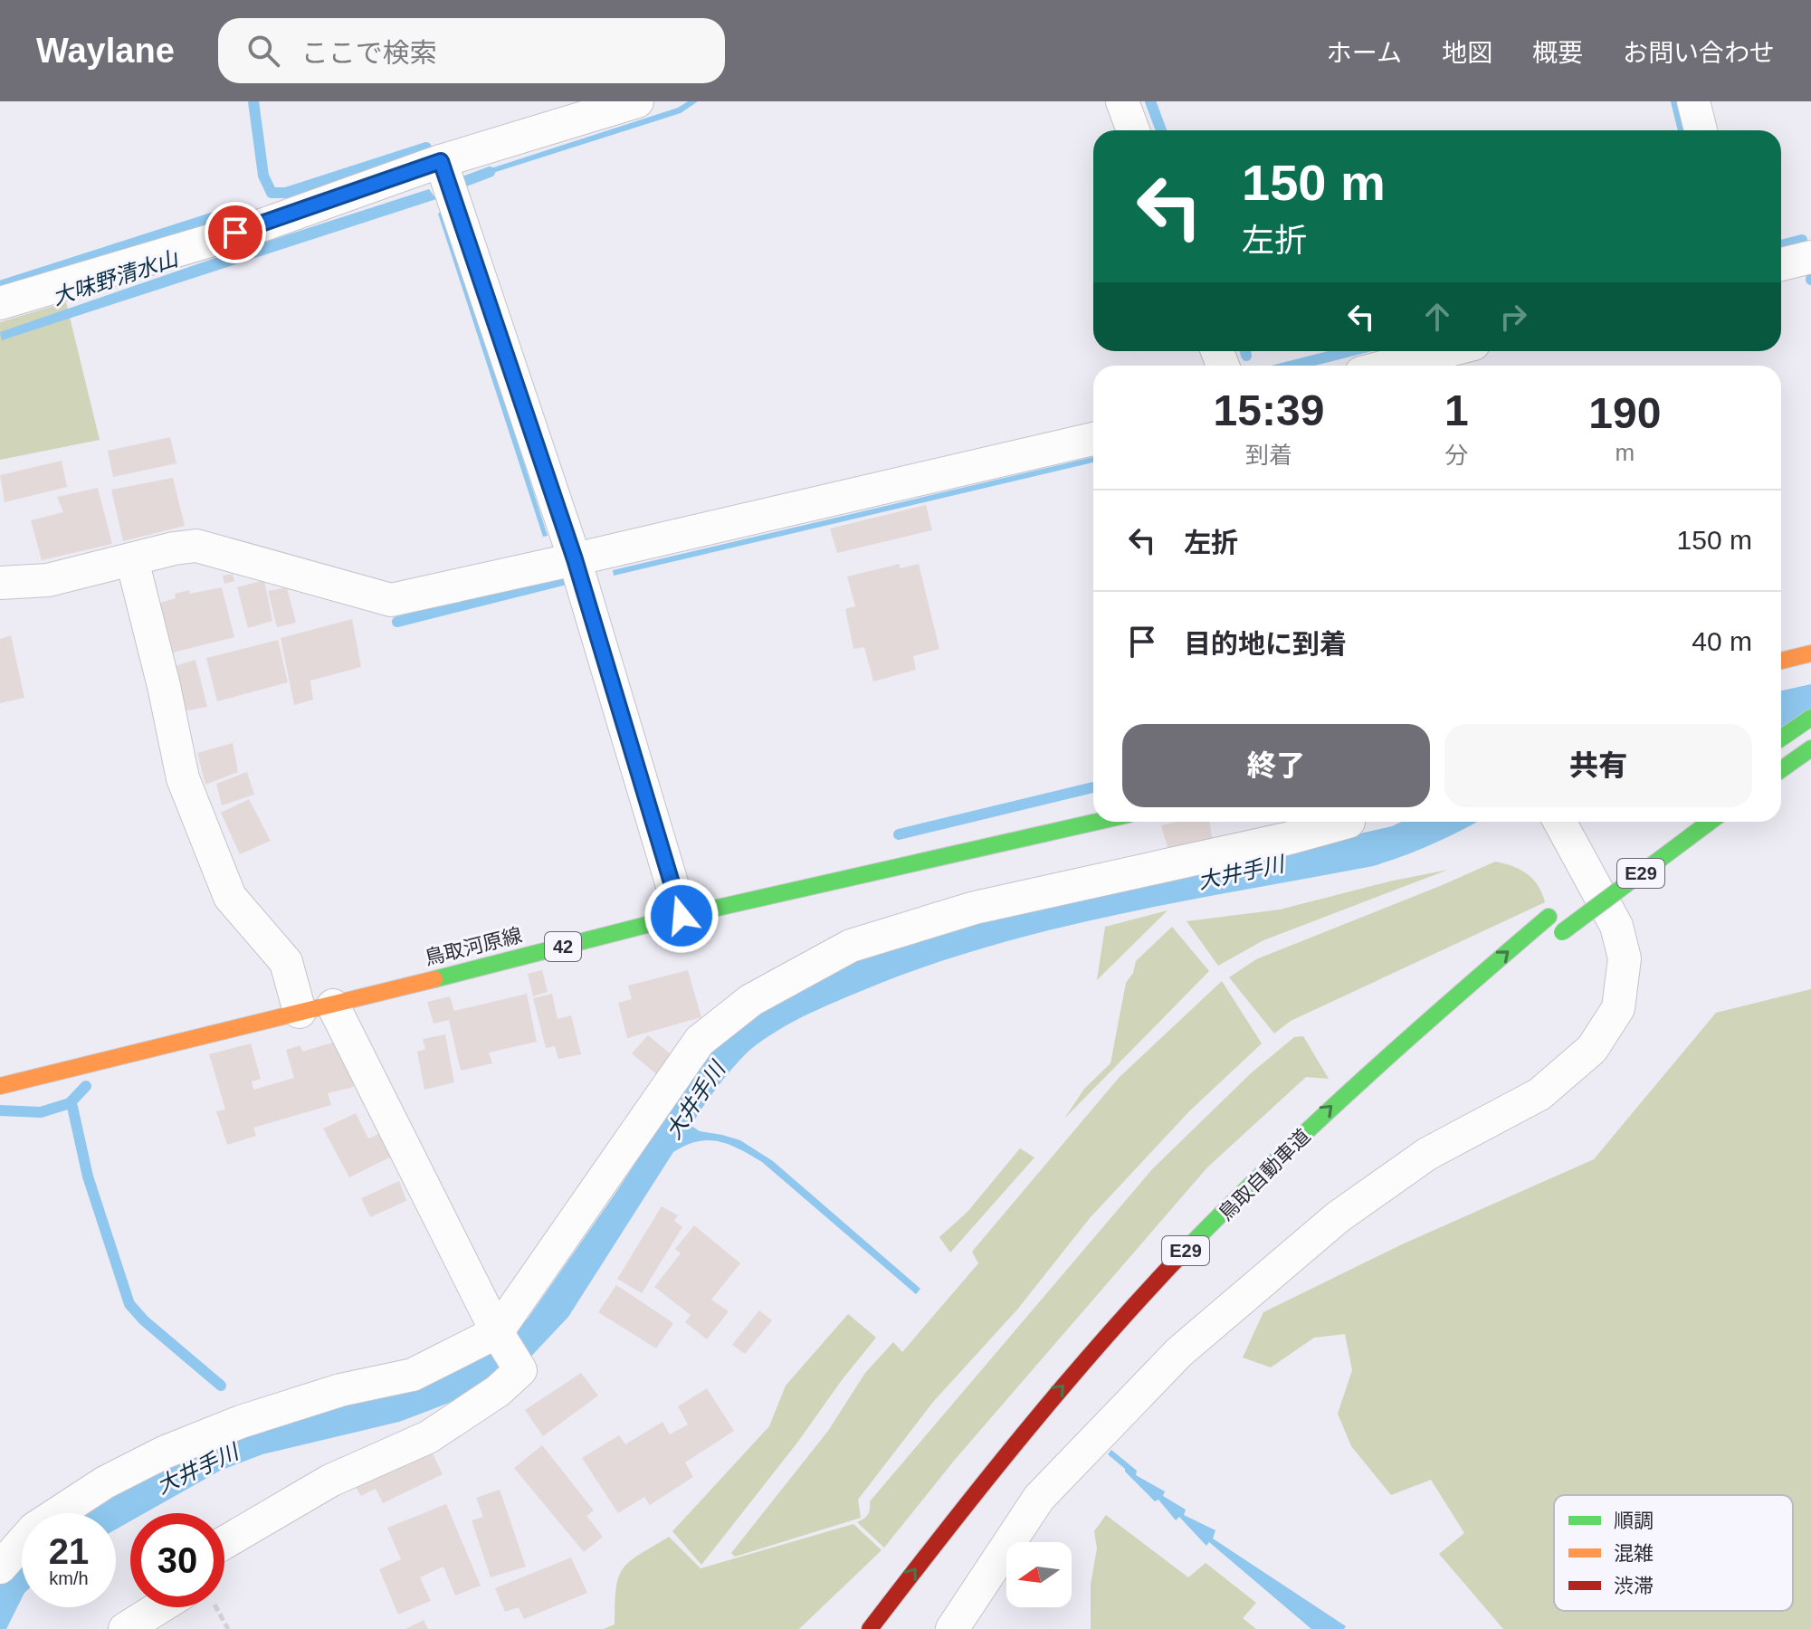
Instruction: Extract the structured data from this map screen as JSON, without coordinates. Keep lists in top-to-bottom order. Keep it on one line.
{"streets":{"main road":["E29","鳥取河原線","42","鳥取自動車道"]},"one_way":["鳥取自動車道"],"water":["大味野清水山","大井手川"],"legend":["順調","混雑","渋滞"],"north":"left","page":{"header":"Waylane","search":"ここで検索","nav":["ホーム","地図","概要","お問い合わせ"],"turn":["150 m","左折"],"eta":["15:39","到着","1","分","190","m"],"list":[{"name":"左折","value":"150 m"},{"name":"目的地に到着","value":"40 m"}],"buttons":["終了","共有"],"speed":"21 km/h","limit":"30"}}
